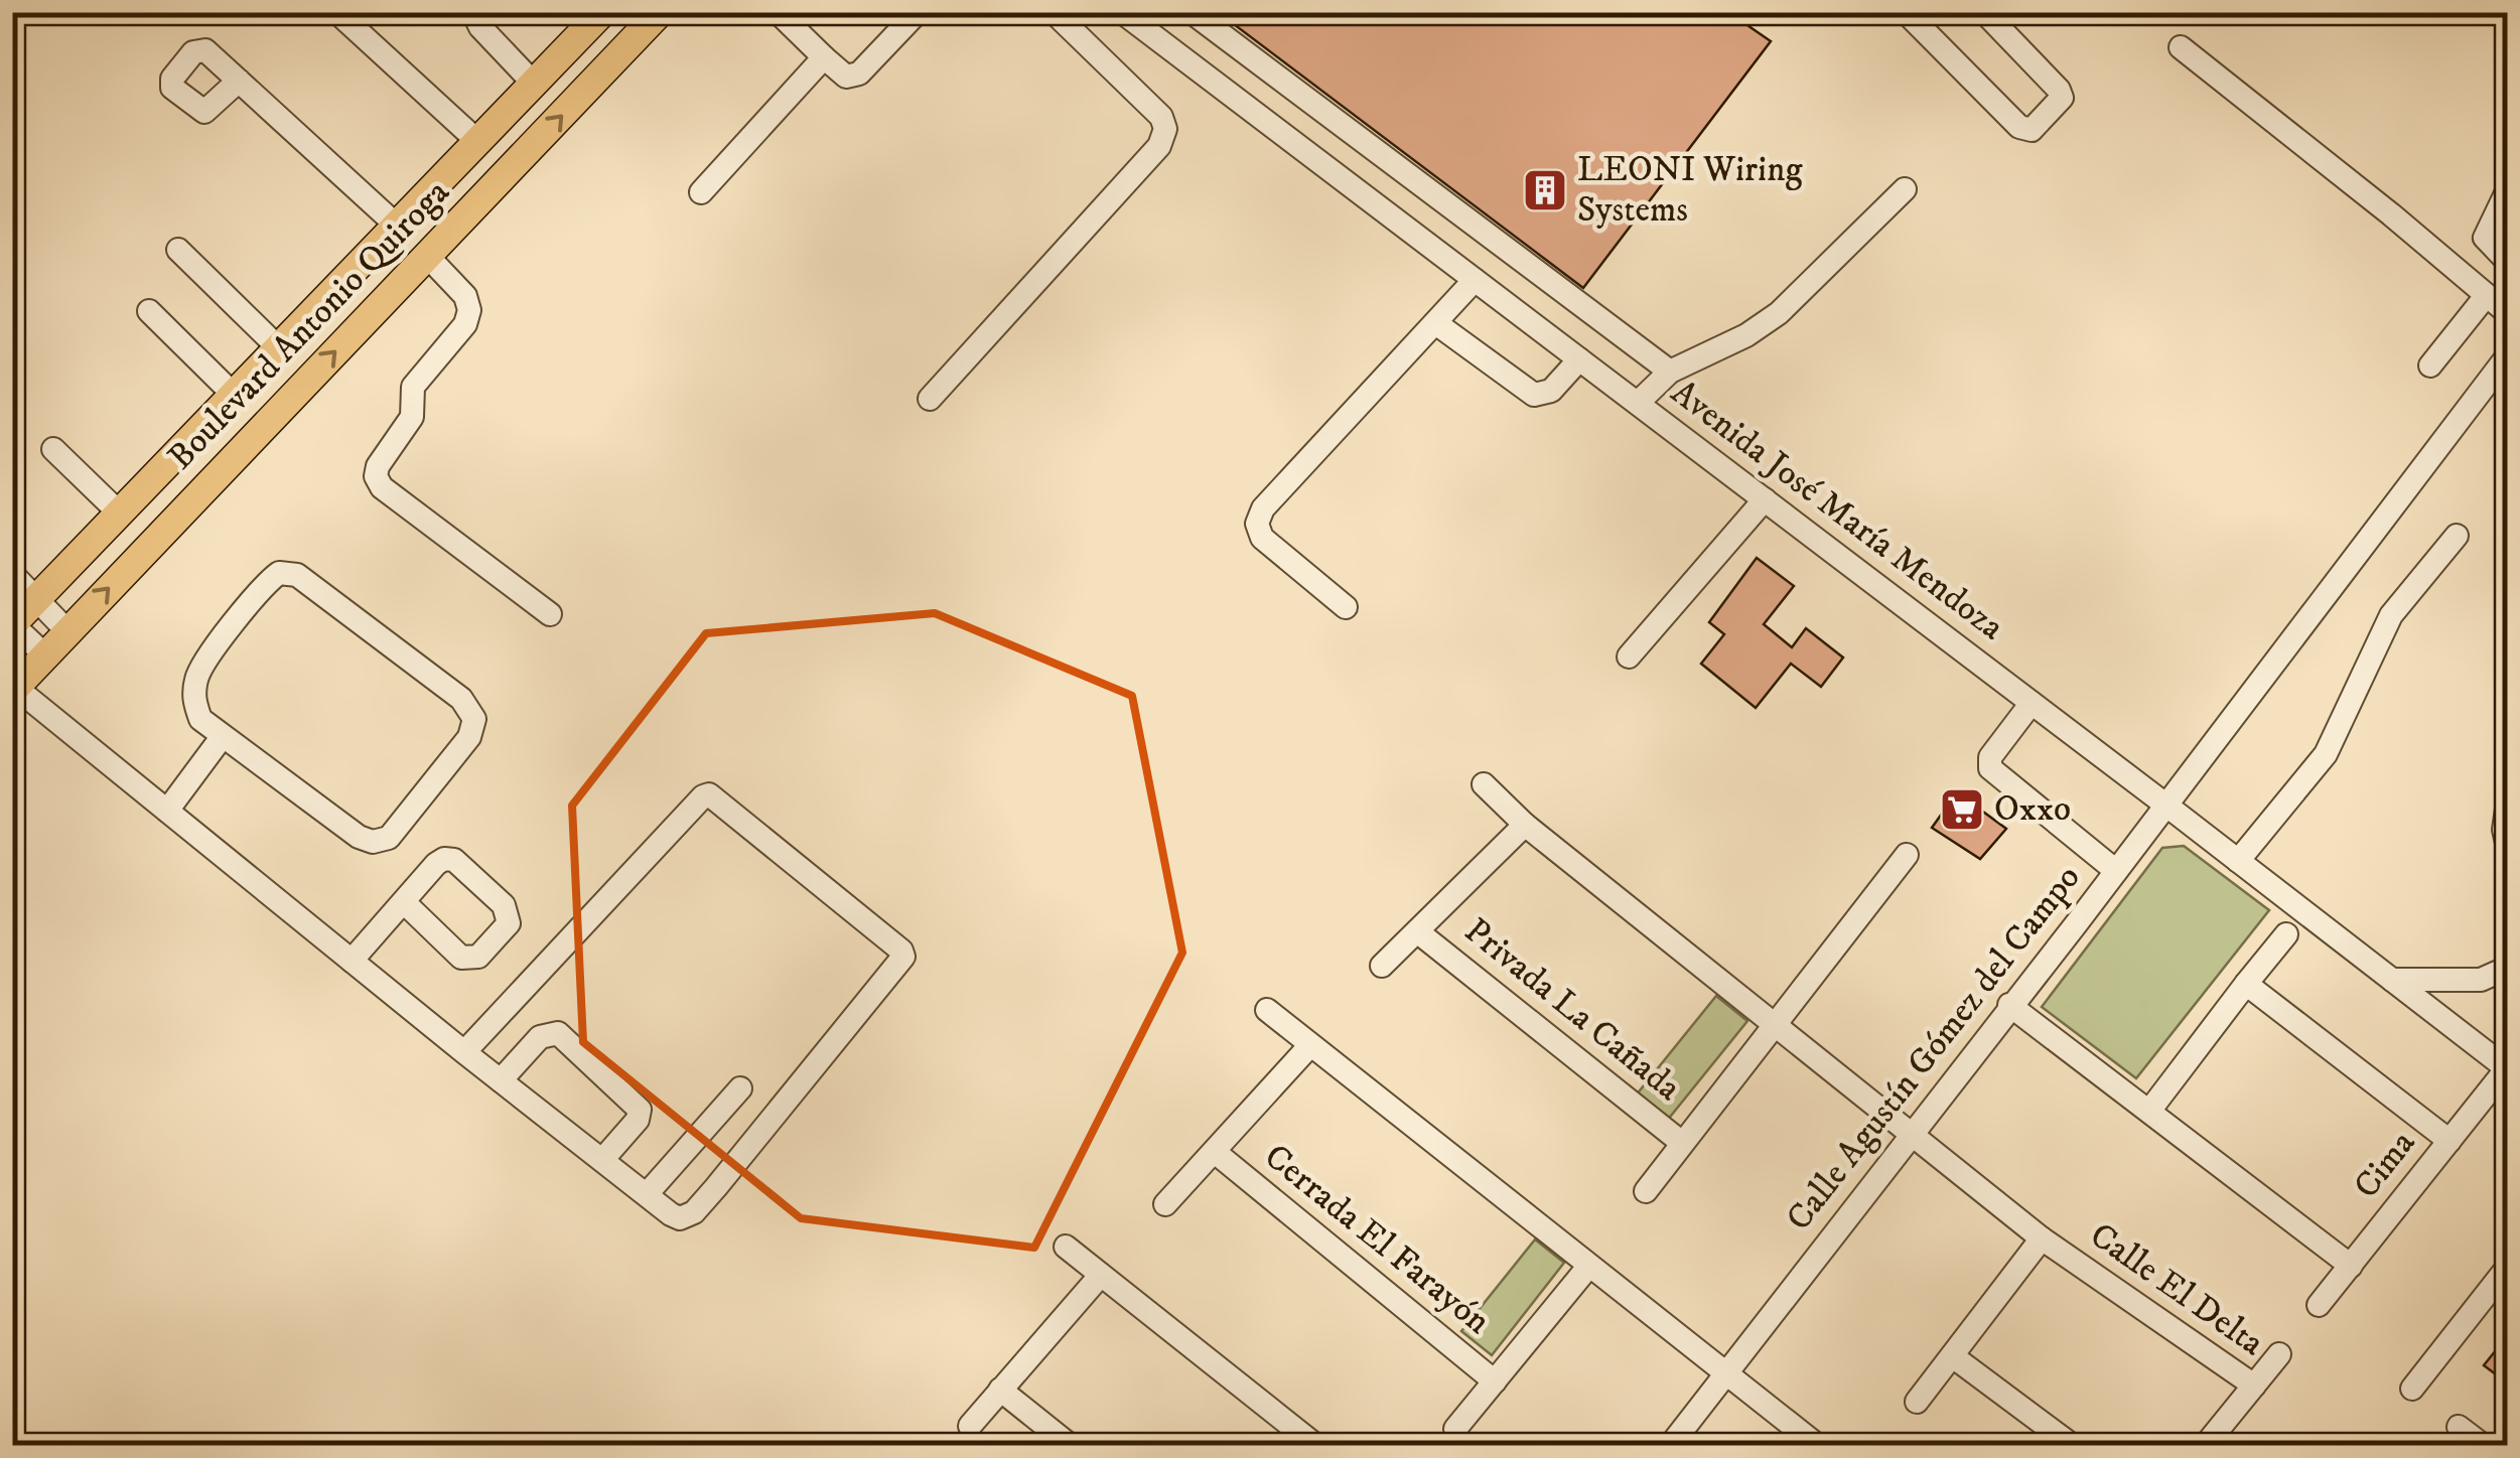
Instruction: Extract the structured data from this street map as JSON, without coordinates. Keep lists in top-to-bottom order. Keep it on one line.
{"streets":{"main road":["Boulevard Antonio Quiroga"],"street":["Avenida José María Mendoza","Privada La Cañada","Calle Agustín Gómez del Campo","Cima","Cerrada El Farayón","Calle El Delta"]},"crossings":[["Avenida José María Mendoza","Calle Agustín Gómez del Campo"]],"places":{"building":["LEONI Wiring Systems"],"supermarket":["Oxxo"]}}
